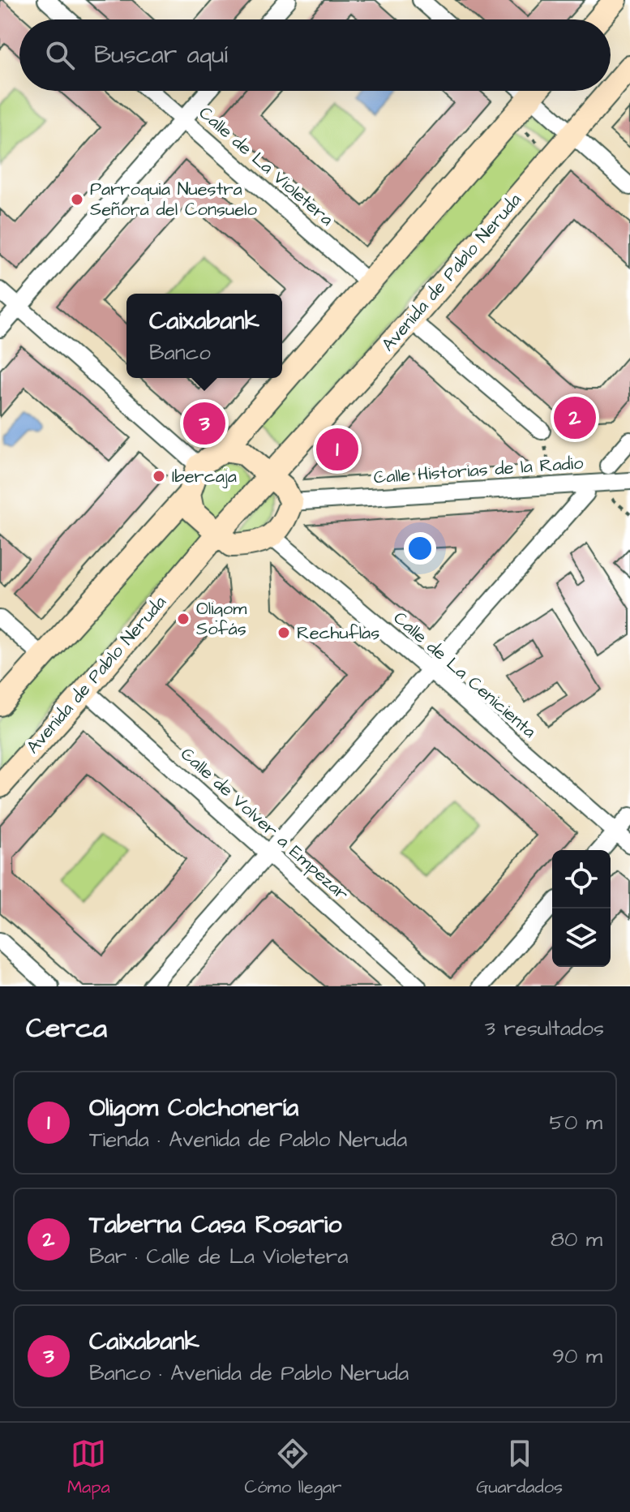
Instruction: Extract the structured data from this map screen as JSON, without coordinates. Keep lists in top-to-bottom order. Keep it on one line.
{"streets":{"main road":["Avenida de Pablo Neruda"],"street":["Calle de La Violetera","Calle Historias de la Radio","Calle de La Cenicienta","Calle de Volver a Empezar"]},"crossings":[["Avenida de Pablo Neruda","Calle de Volver a Empezar"]],"places":["Parroquia Nuestra Señora del Consuelo","Ibercaja","Oligom Sofás","Rechuflas"],"page":{"search":"Buscar aquí","popup":["Caixabank","Banco"],"pins":["2","3","1"],"heading":["Cerca","3 resultados"],"list":[{"mark":"1","name":"Oligom Colchonería","note":"Tienda · Avenida de Pablo Neruda","value":"50 m"},{"mark":"2","name":"Taberna Casa Rosario","note":"Bar · Calle de La Violetera","value":"80 m"},{"mark":"3","name":"Caixabank","note":"Banco · Avenida de Pablo Neruda","value":"90 m"}],"nav":["Mapa","Cómo llegar","Guardados"]}}
